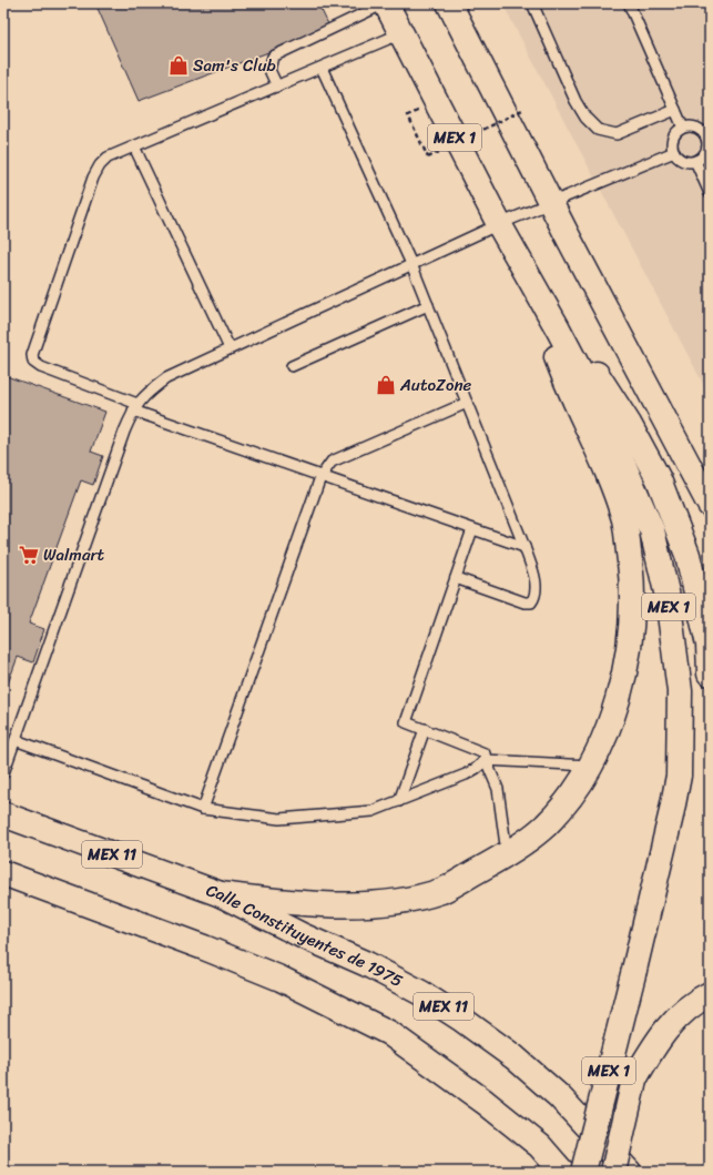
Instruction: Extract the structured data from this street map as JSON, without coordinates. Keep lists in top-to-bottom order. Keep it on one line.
{"streets":{"main road":["MEX 1","MEX 11","Calle Constituyentes de 1975"]},"places":{"shop":["Sam's Club","AutoZone"],"supermarket":["Walmart"]}}
